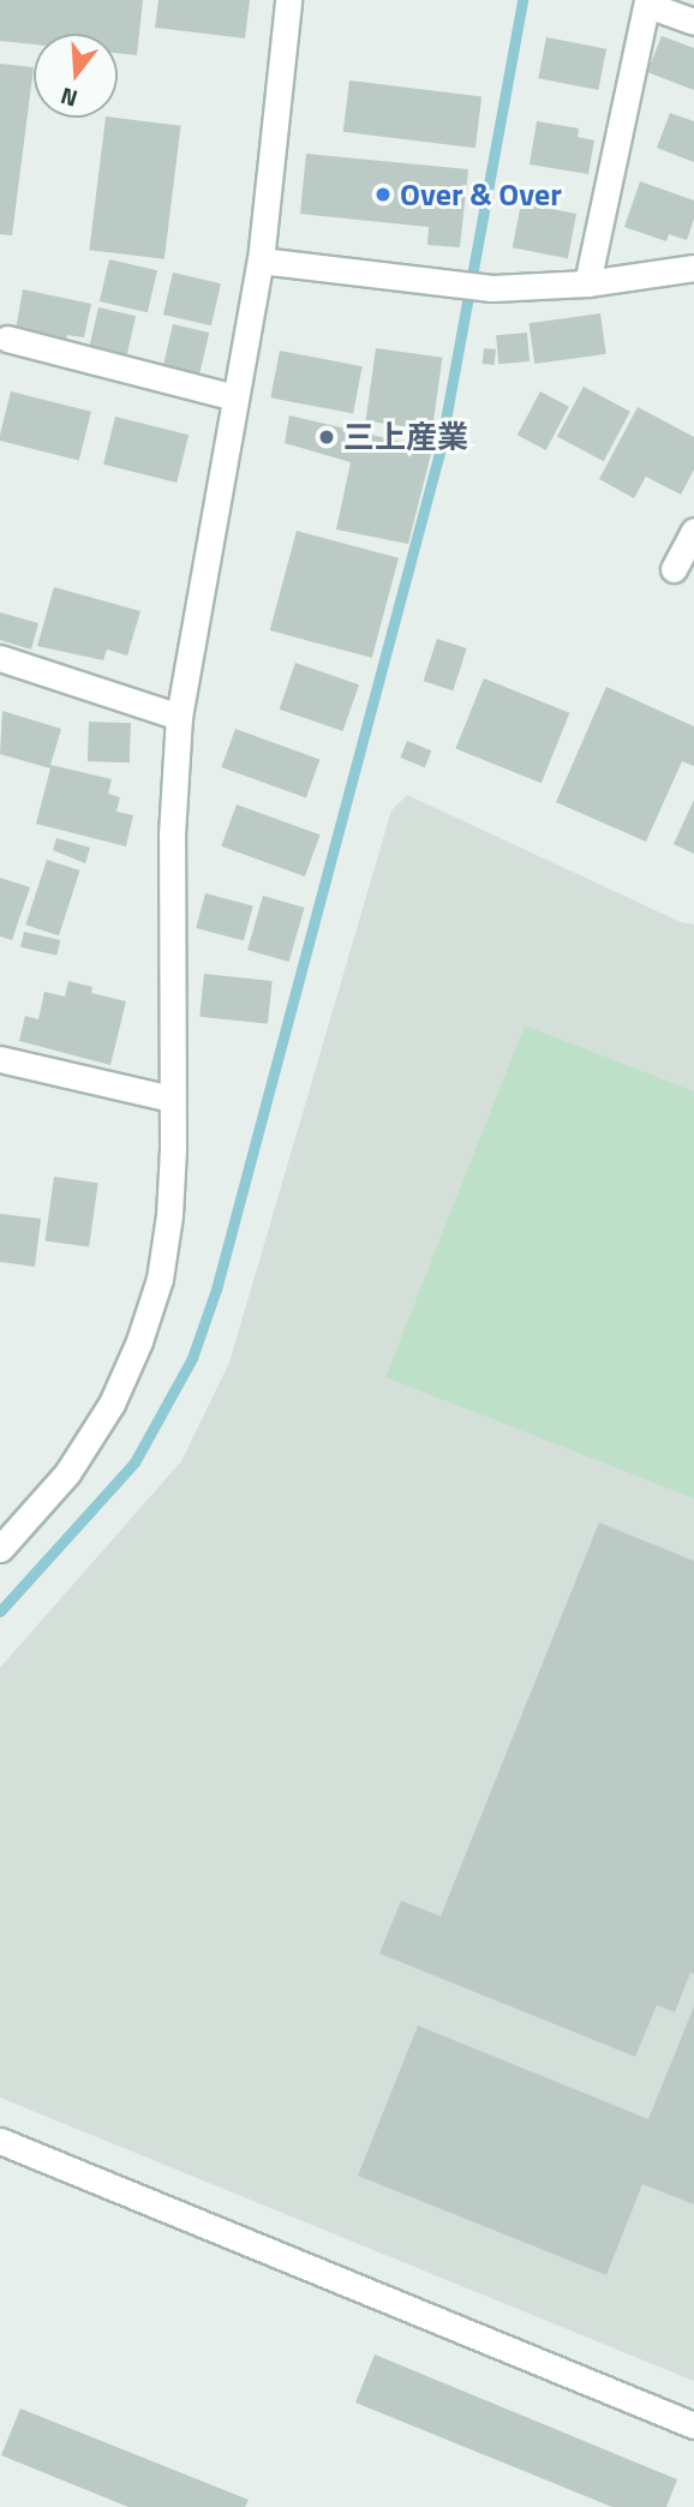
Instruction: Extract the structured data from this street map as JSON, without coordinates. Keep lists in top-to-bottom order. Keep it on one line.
{"places":["Over & Over","三上産業"],"north":"bottom"}
